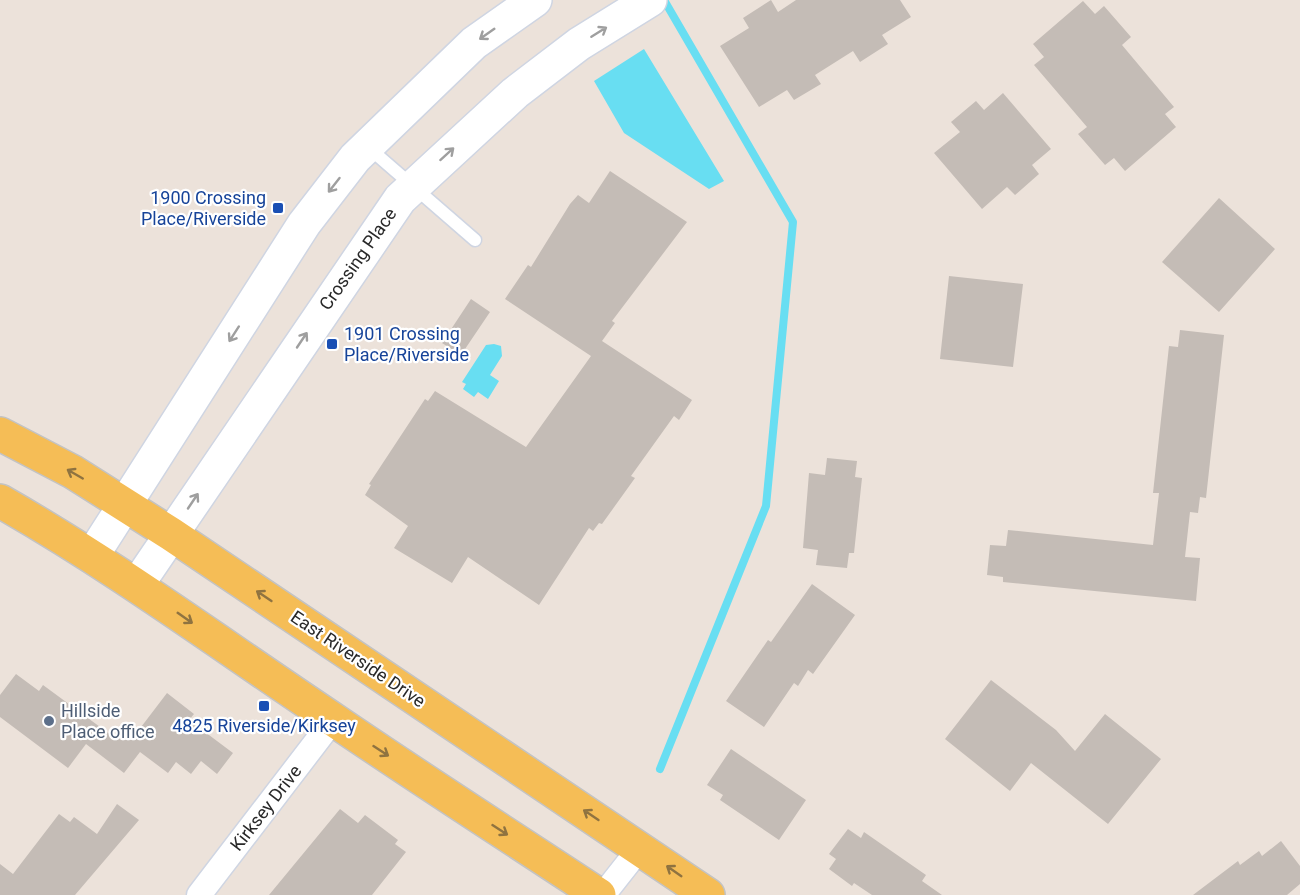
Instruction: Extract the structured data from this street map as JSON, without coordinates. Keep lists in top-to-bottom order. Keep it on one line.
{"streets":{"main road":["East Riverside Drive"],"street":["Crossing Place","Kirksey Drive"]},"crossings":[["Crossing Place","East Riverside Drive"]],"places":{"transit":["1900 Crossing Place/Riverside","1901 Crossing Place/Riverside","4825 Riverside/Kirksey"],"other":["Hillside Place office"]}}
